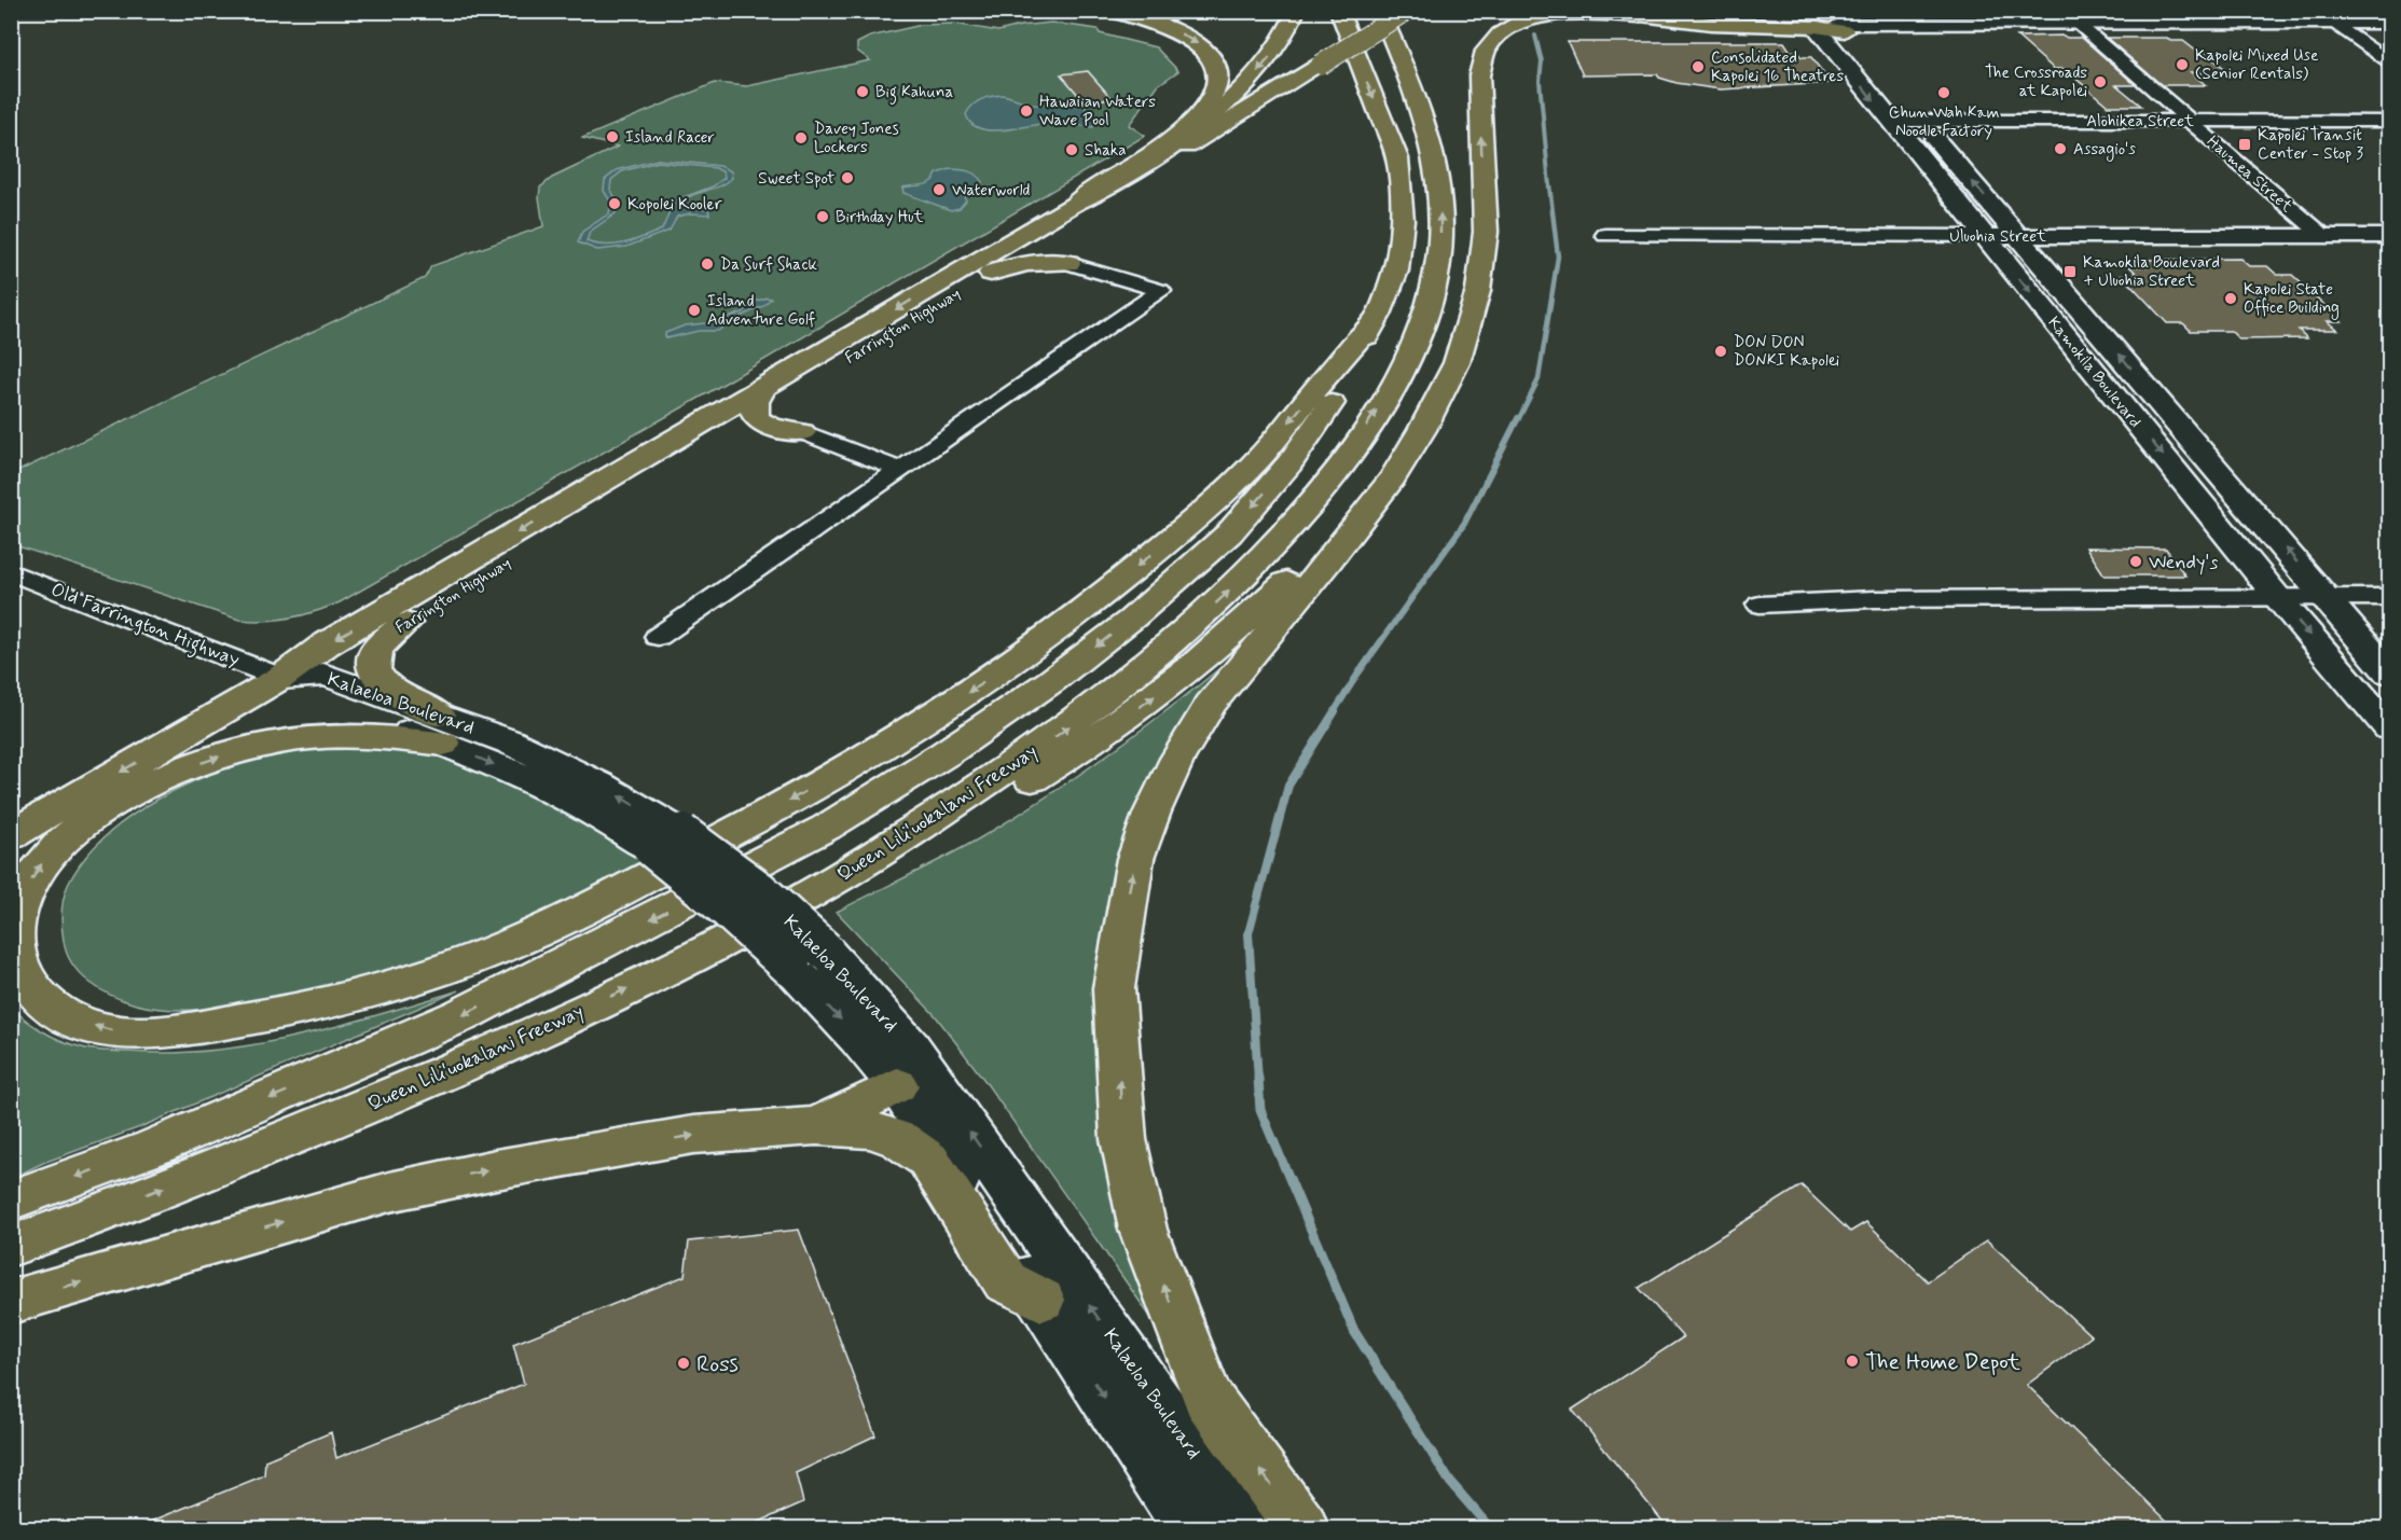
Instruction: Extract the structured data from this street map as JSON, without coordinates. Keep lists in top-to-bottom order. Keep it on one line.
{"streets":{"main road":["Uluohia Street","Farrington Highway","Kamokila Boulevard","Kalaeloa Boulevard","Queen Liliʻuokalani Freeway"],"street":["Alohikea Street","Haumea Street","Old Farrington Highway"]},"crossings":[["Alohikea Street","Haumea Street"],["Alohikea Street","Kamokila Boulevard"],["Haumea Street","Uluohia Street"],["Uluohia Street","Kamokila Boulevard"],["Farrington Highway","Old Farrington Highway"],["Farrington Highway","Kalaeloa Boulevard"],["Farrington Highway","Queen Liliʻuokalani Freeway"],["Old Farrington Highway","Kalaeloa Boulevard"]],"places":{"other":["Kapolei Mixed Use (Senior Rentals)","Consolidated Kapolei 16 Theatres","The Crossroads at Kapolei","Big Kahuna","Chun Wah Kam Noodle Factory","Hawaiian Waters Wave Pool","Island Racer","Davey Jones Lockers","Assagio's","Shaka","Sweet Spot","Waterworld","Kopolei Kooler","Birthday Hut","Da Surf Shack","Kapolei State Office Building","Island Adventure Golf","DON DON DONKI Kapolei","Wendy's","The Home Depot","Ross"],"transit":["Kapolei Transit Center - Stop 3","Kamokila Boulevard + Uluohia Street"]}}
